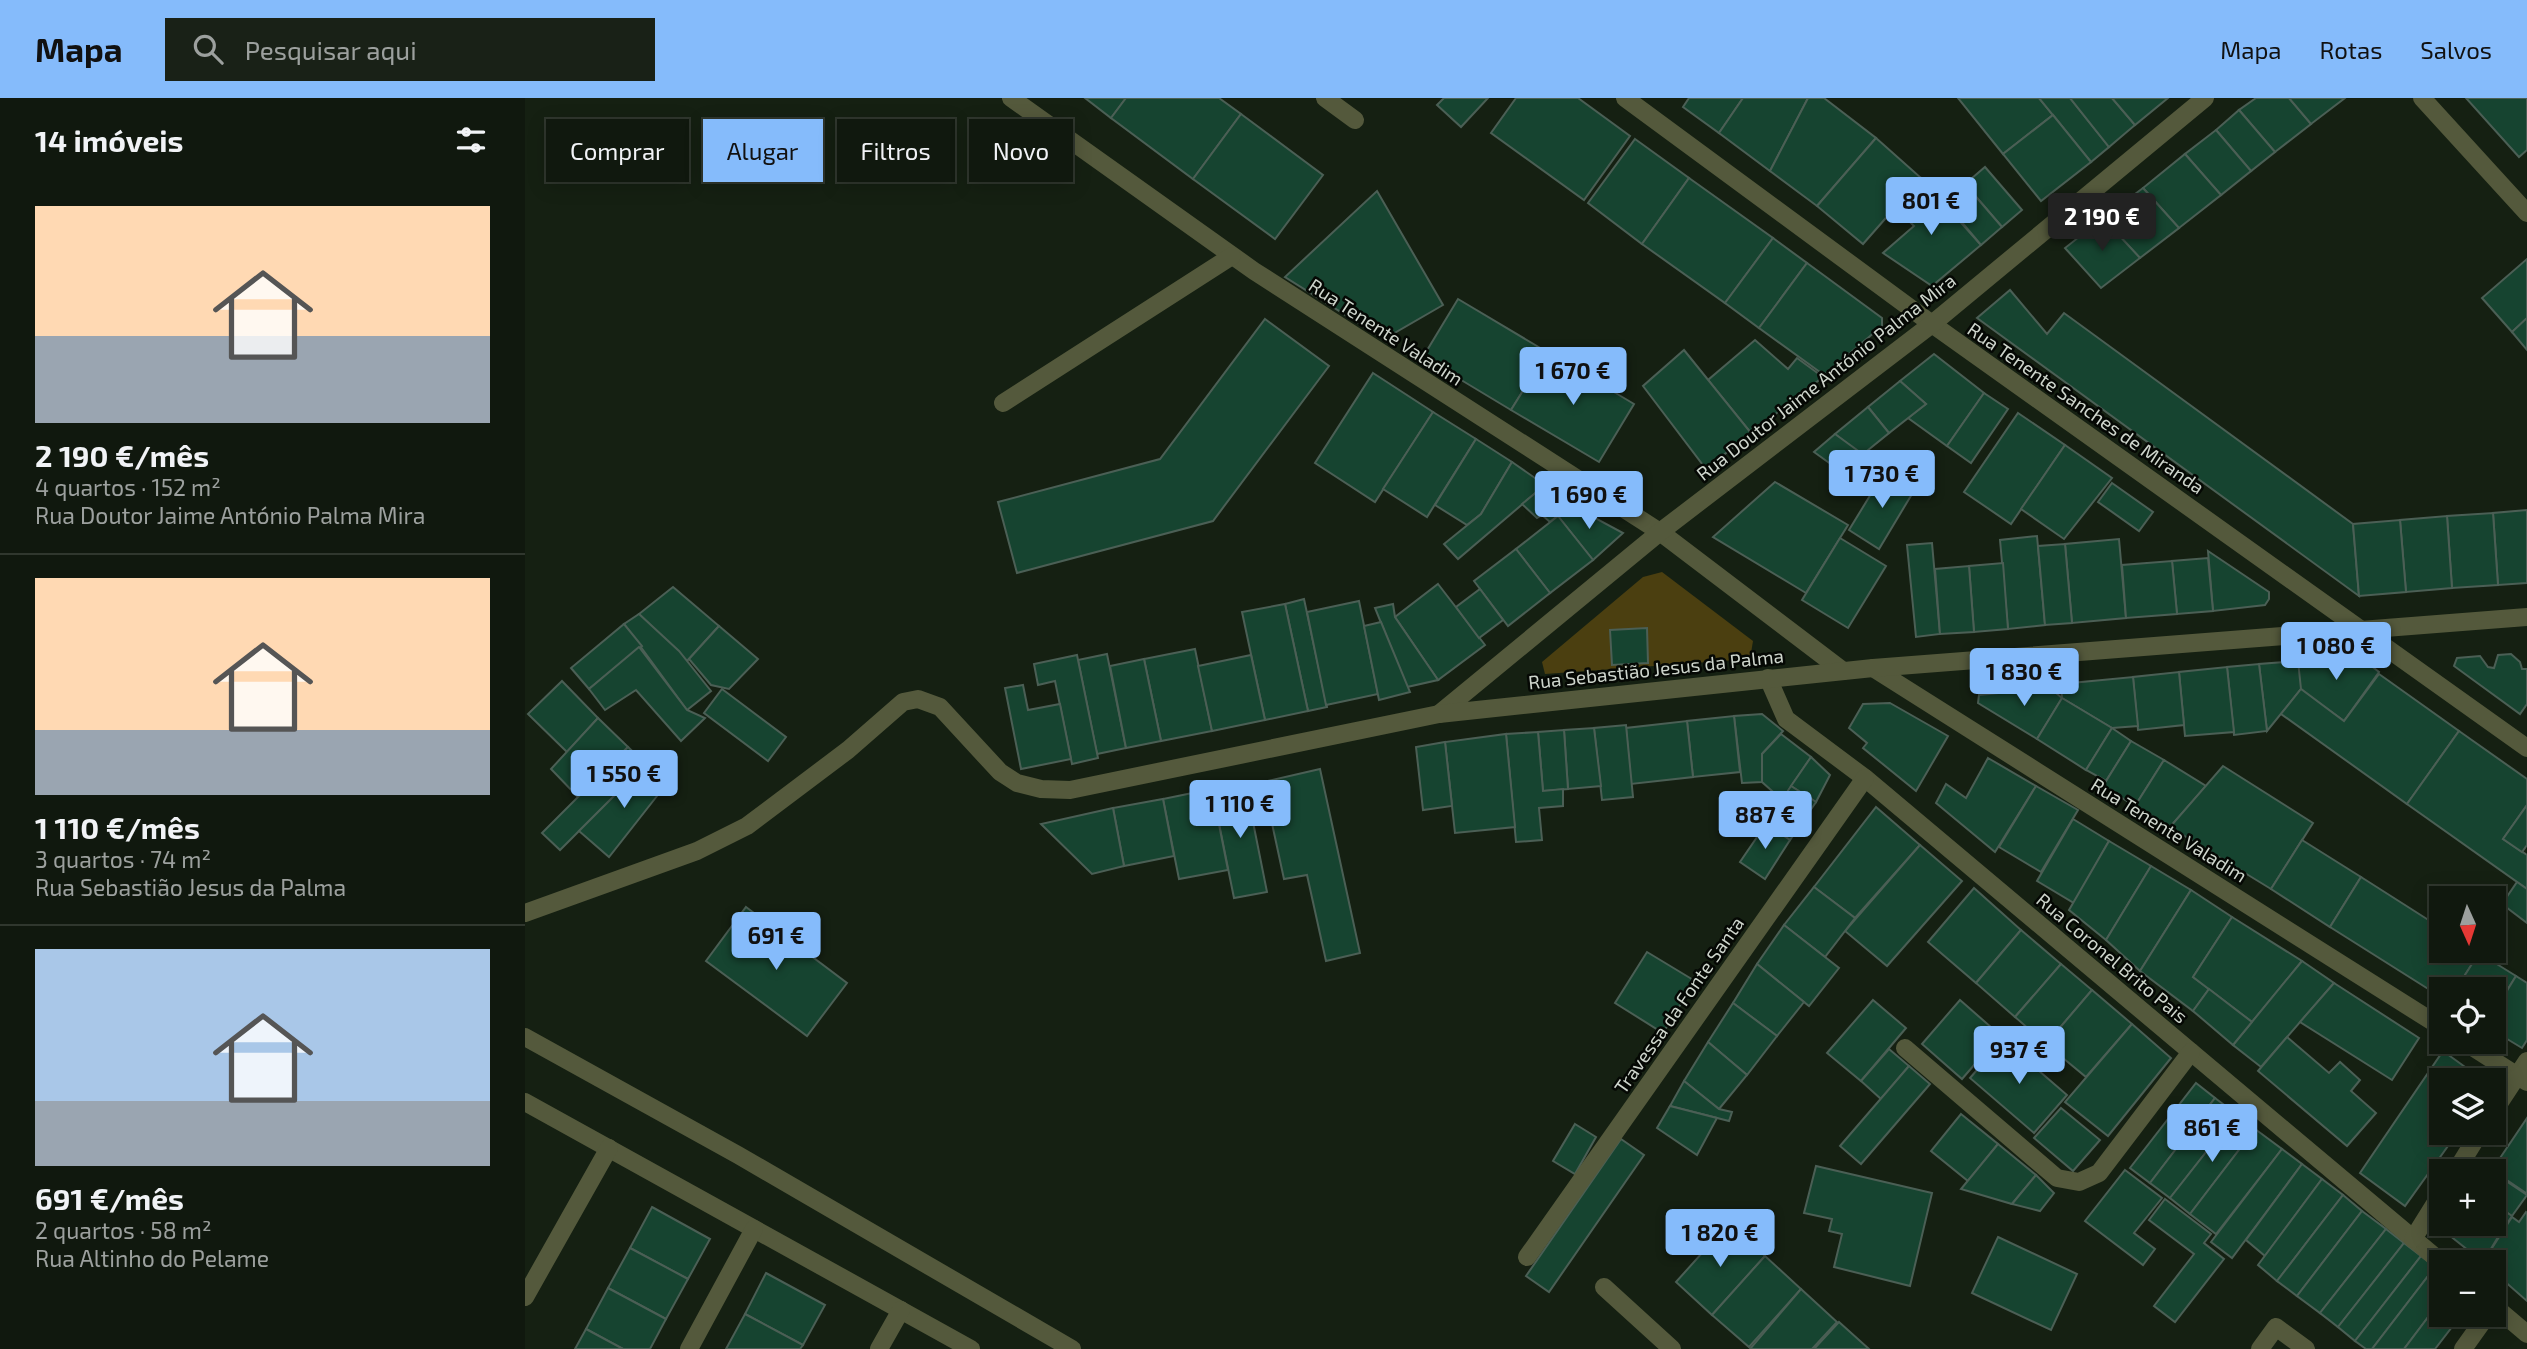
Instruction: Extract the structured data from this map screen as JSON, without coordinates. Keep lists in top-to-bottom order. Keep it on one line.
{"streets":{"street":["Rua Tenente Valadim","Rua Doutor Jaime António Palma Mira","Rua Tenente Sanches de Miranda","Rua Sebastião Jesus da Palma","Rua Coronel Brito Pais","Travessa da Fonte Santa"]},"crossings":[["Rua Tenente Valadim","Rua Doutor Jaime António Palma Mira"],["Rua Tenente Valadim","Rua Sebastião Jesus da Palma"],["Rua Doutor Jaime António Palma Mira","Rua Tenente Sanches de Miranda"],["Rua Doutor Jaime António Palma Mira","Rua Sebastião Jesus da Palma"],["Rua Tenente Sanches de Miranda","Rua Sebastião Jesus da Palma"],["Rua Sebastião Jesus da Palma","Rua Coronel Brito Pais"],["Rua Coronel Brito Pais","Travessa da Fonte Santa"]],"north":"bottom","page":{"header":"Mapa","search":"Pesquisar aqui","nav":["Mapa","Rotas","Salvos"],"heading":"14 imóveis","chip":["Comprar","Alugar","Filtros","Novo"],"price":["801 €","2 190 €","1 670 €","1 730 €","1 690 €","1 080 €","1 830 €","1 550 €","1 110 €","887 €","691 €","937 €","861 €","1 820 €"],"list":[{"name":"2 190 €/mês","note":"4 quartos · 152 m² · Rua Doutor Jaime António Palma Mira"},{"name":"1 110 €/mês","note":"3 quartos · 74 m² · Rua Sebastião Jesus da Palma"},{"name":"691 €/mês","note":"2 quartos · 58 m² · Rua Altinho do Pelame"}],"map_buttons":["+","−"]}}
